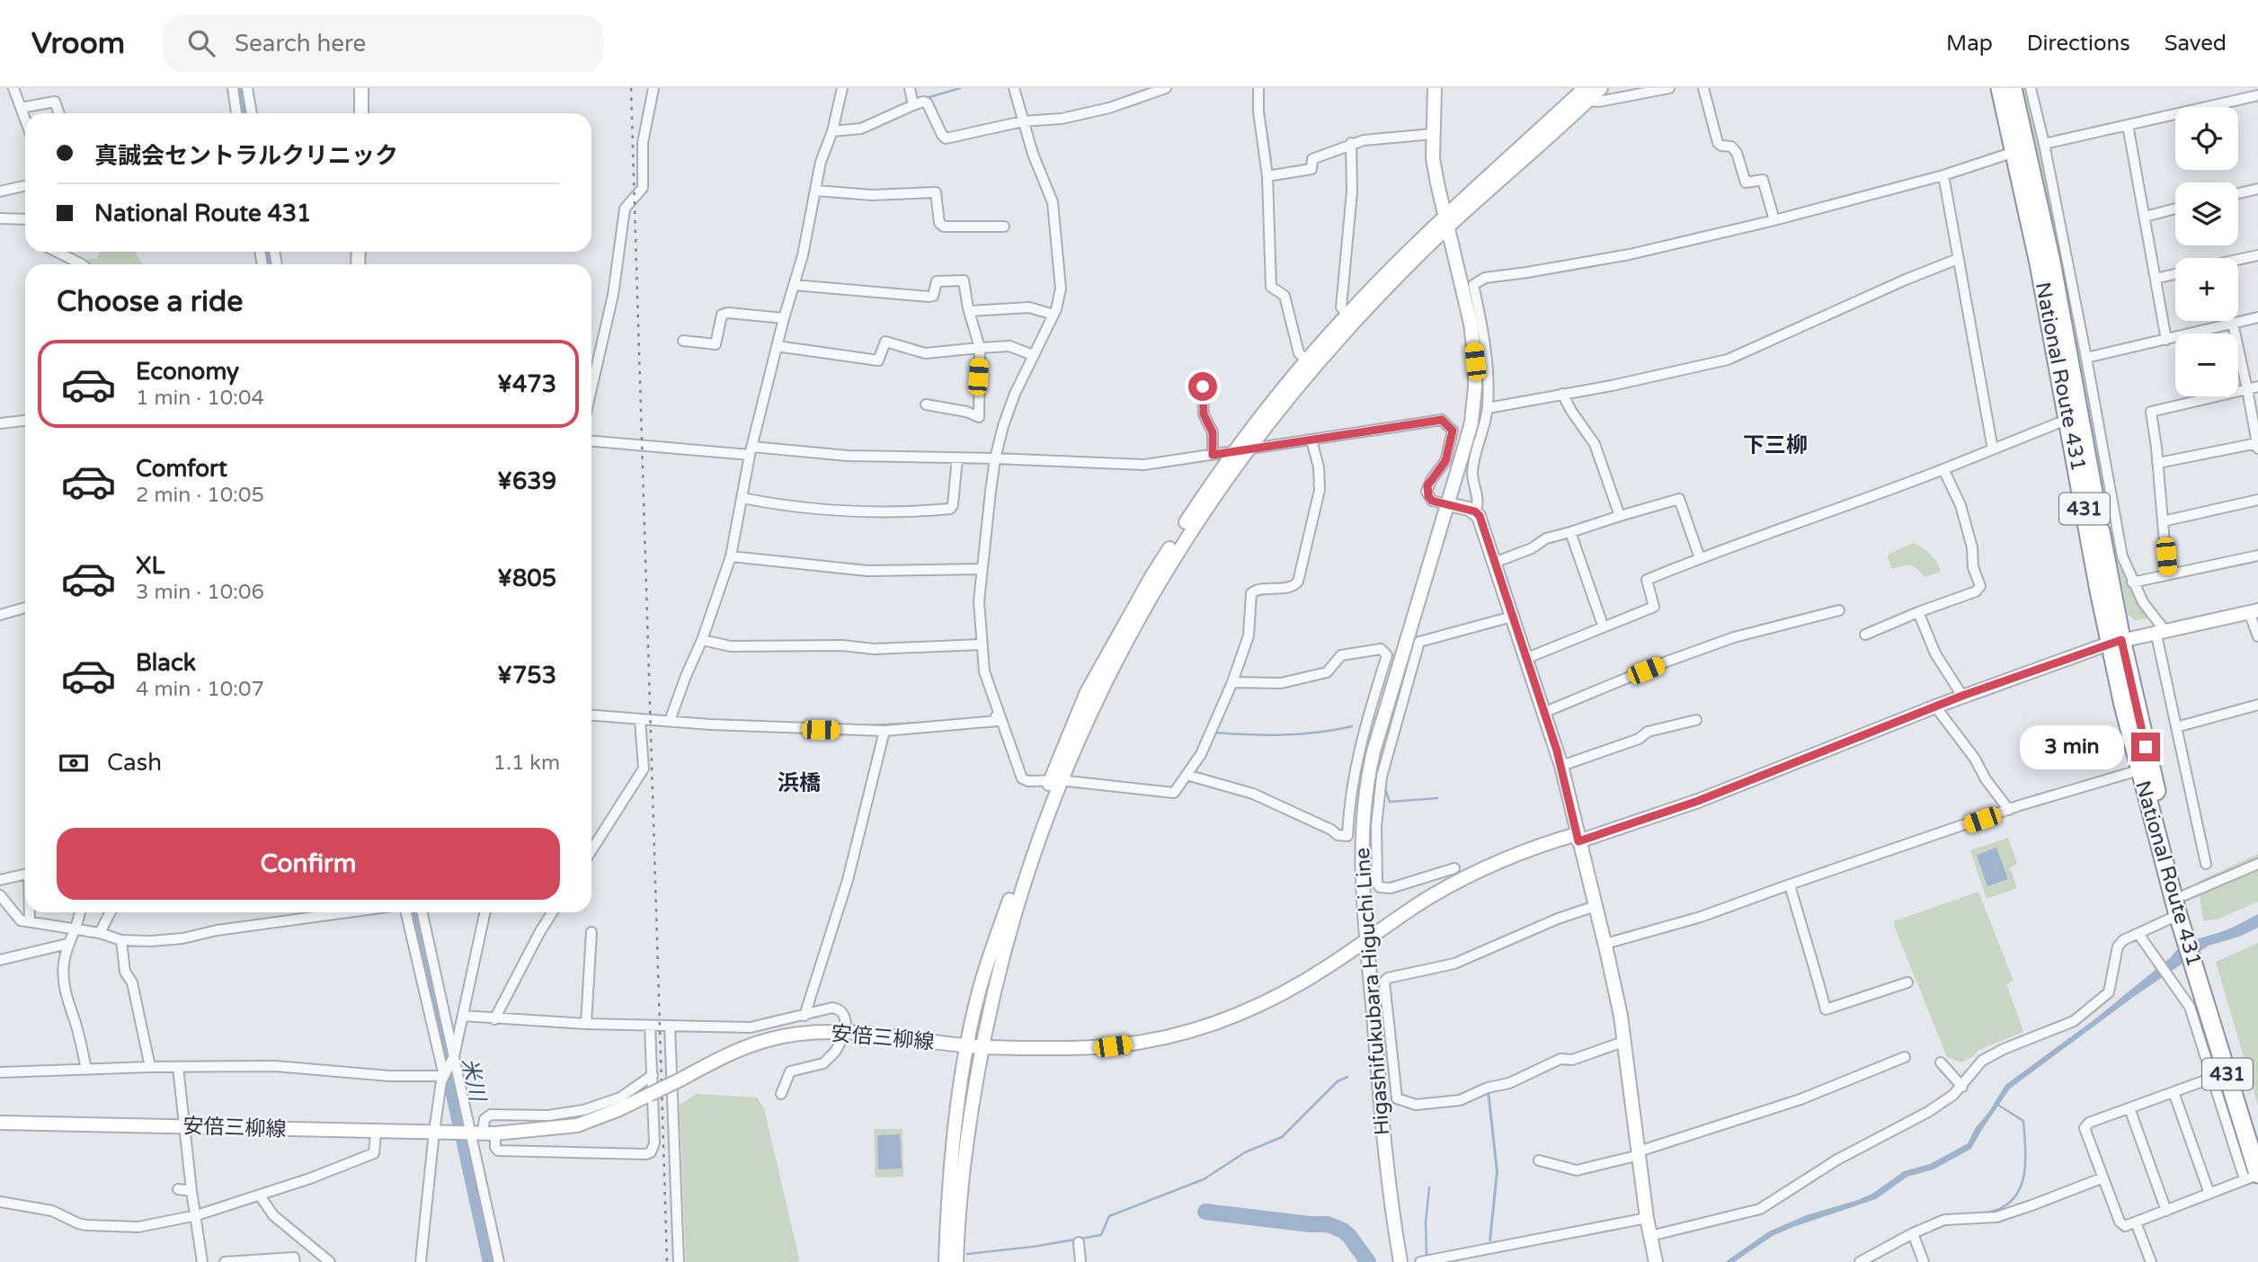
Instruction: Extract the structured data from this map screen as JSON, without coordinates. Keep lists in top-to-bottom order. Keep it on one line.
{"streets":{"highway":["National Route 431","431"],"main road":["Higashifukubara Higuchi Line","安倍三柳線"]},"crossings":[["National Route 431","安倍三柳線"],["Higashifukubara Higuchi Line","安倍三柳線"]],"districts":["下三柳","浜橋"],"water":["米川"],"page":{"header":"Vroom","search":"Search here","nav":["Map","Directions","Saved"],"map_buttons":["+","−"],"banner":["真誠会セントラルクリニック","National Route 431"],"heading":"Choose a ride","list":[{"name":"Economy","note":"1 min · 10:04","value":"¥473"},{"name":"Comfort","note":"2 min · 10:05","value":"¥639"},{"name":"XL","note":"3 min · 10:06","value":"¥805"},{"name":"Black","note":"4 min · 10:07","value":"¥753"}],"bubble":"3 min","pay":["Cash","1.1 km"],"buttons":"Confirm"}}
